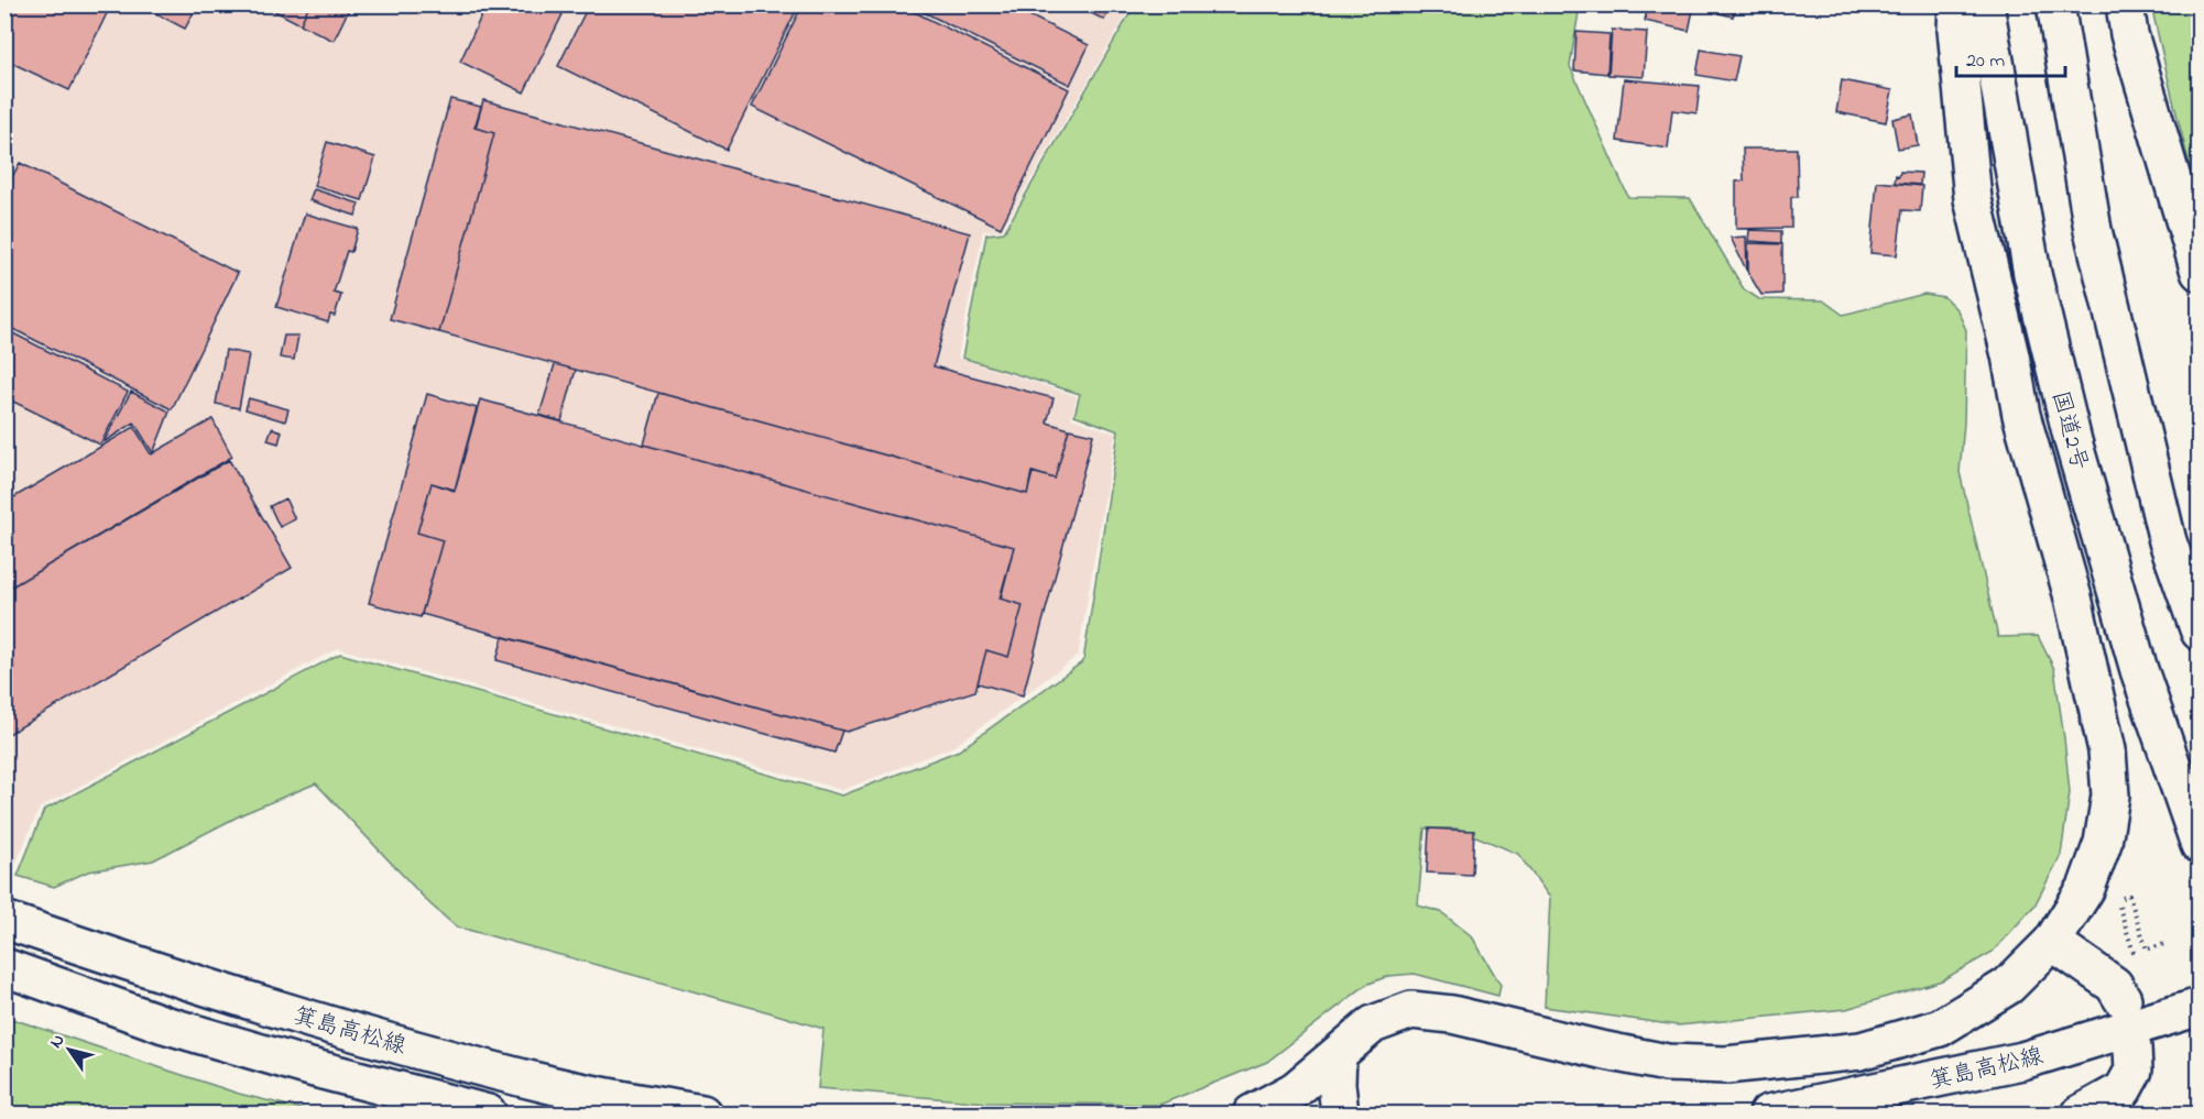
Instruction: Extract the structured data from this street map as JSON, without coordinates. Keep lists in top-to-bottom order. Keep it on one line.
{"streets":{"main road":["国道2号","箕島高松線"]},"scale_bar":"20 m","north":"top left"}
